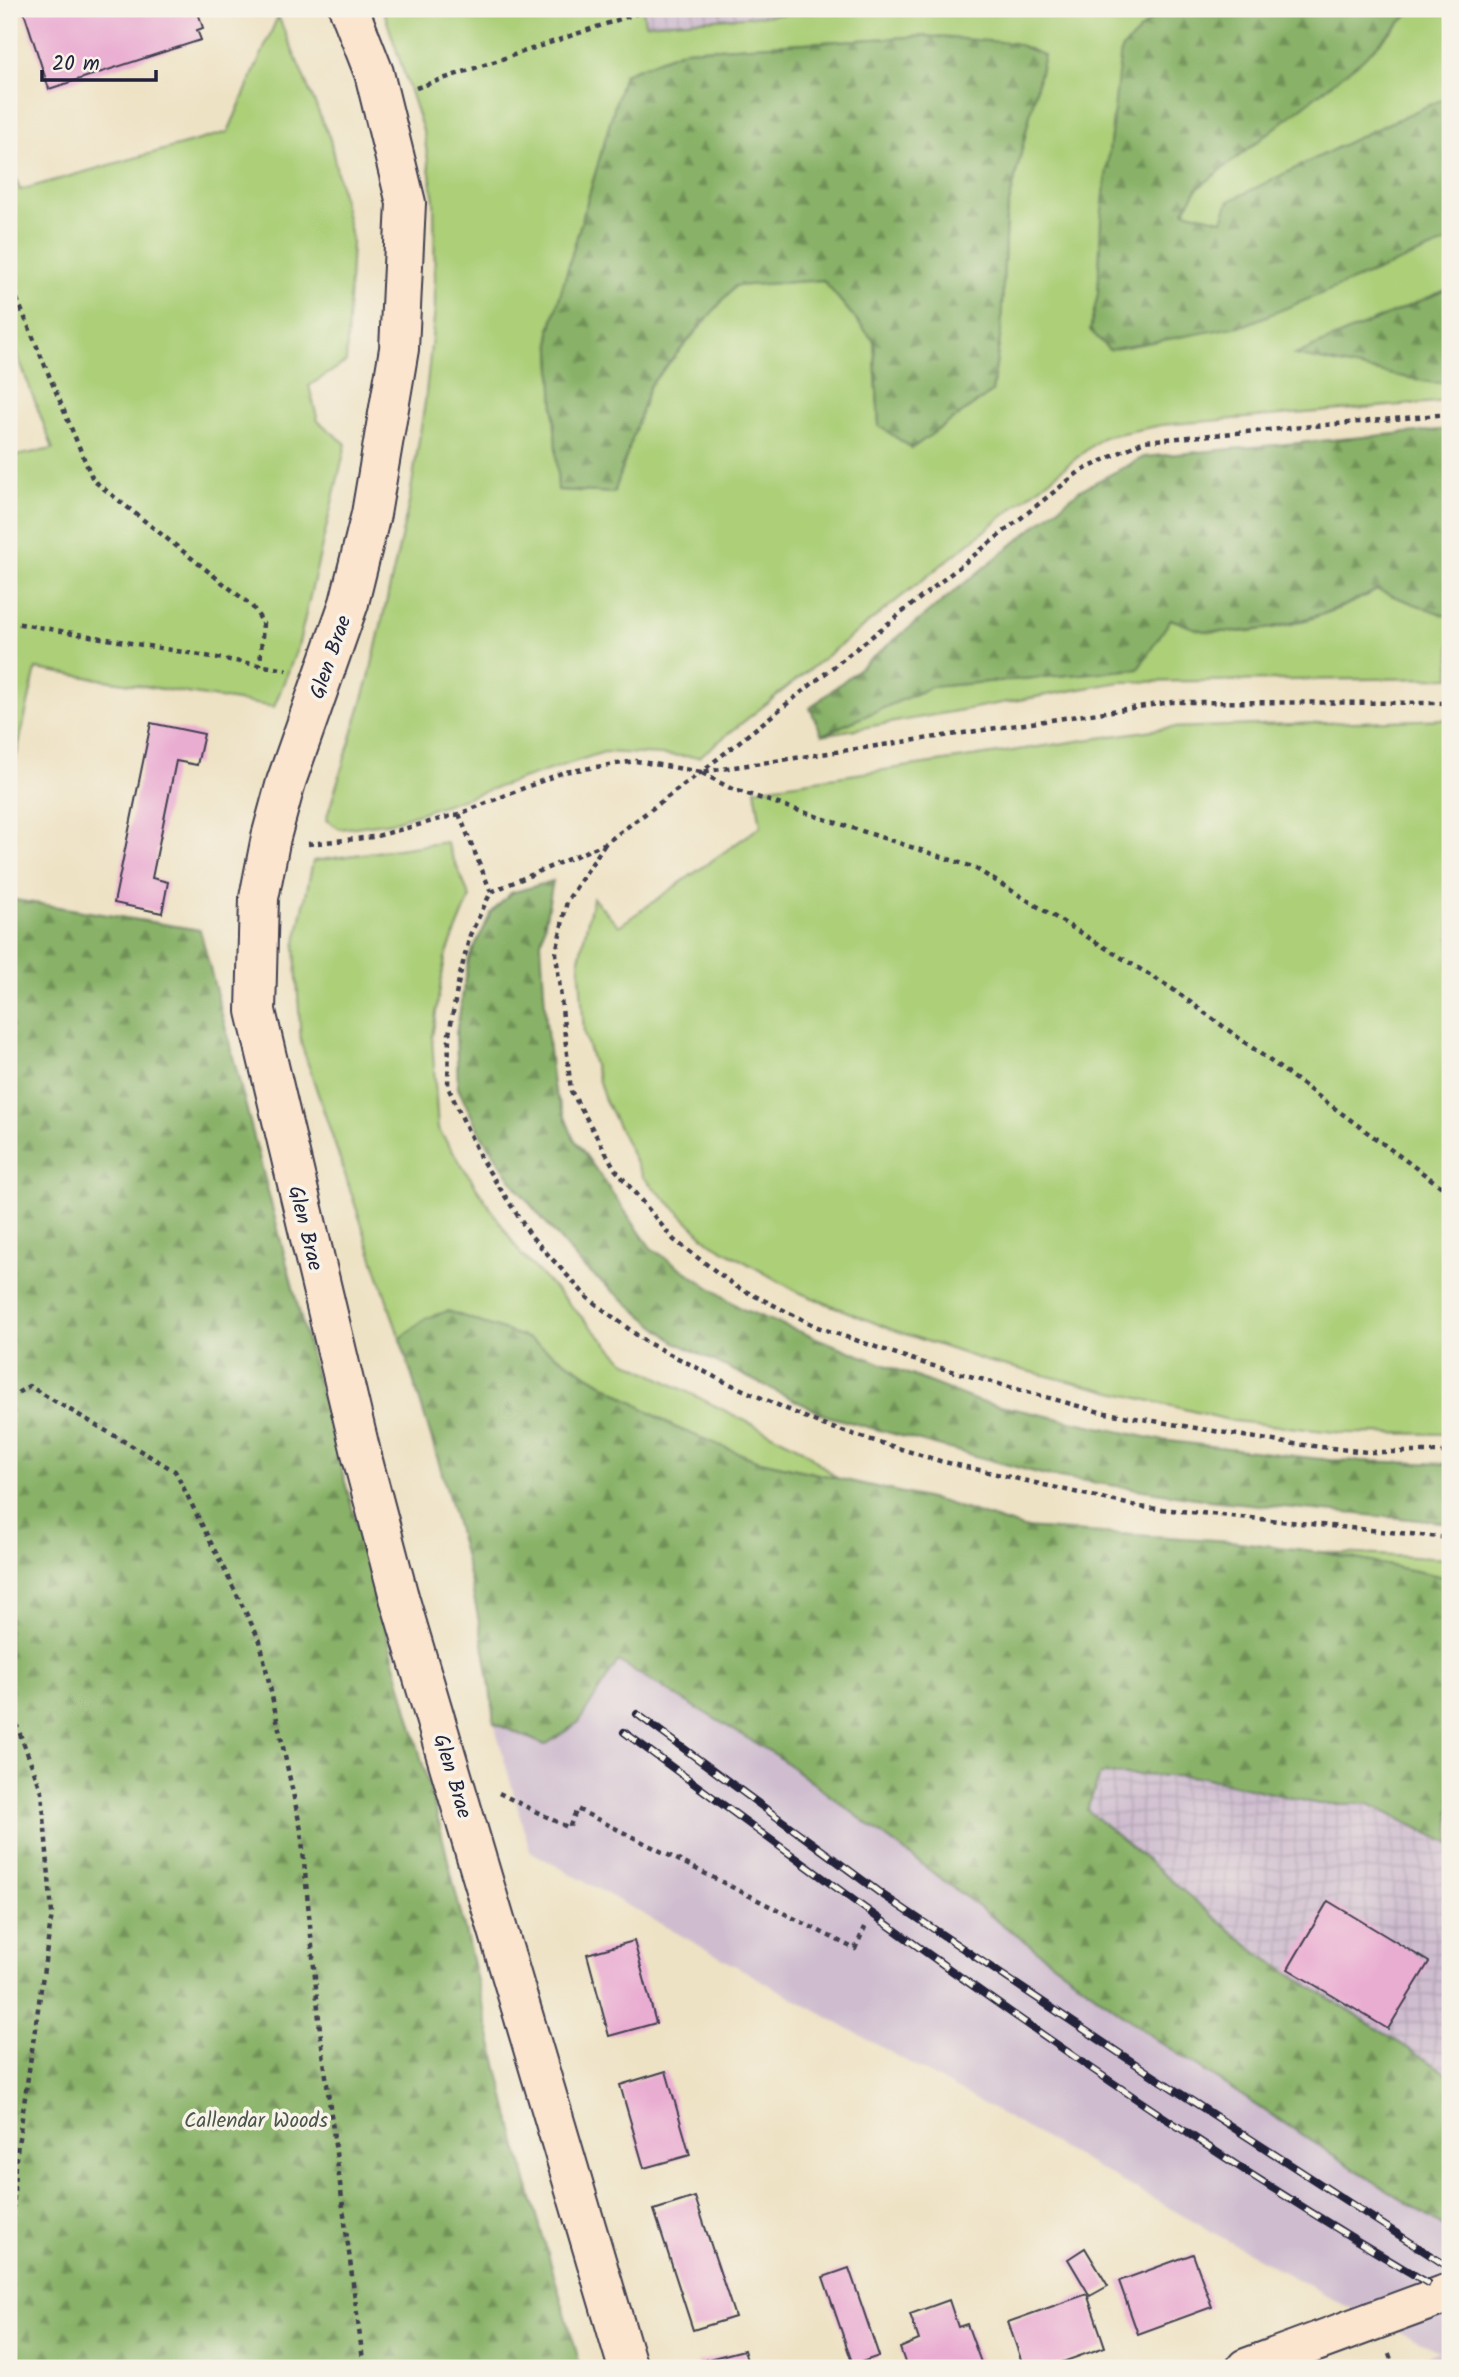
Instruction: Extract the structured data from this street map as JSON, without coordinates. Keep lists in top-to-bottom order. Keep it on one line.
{"streets":{"main road":["Glen Brae"]},"parks":["Callendar Woods"],"scale_bar":"20 m"}
